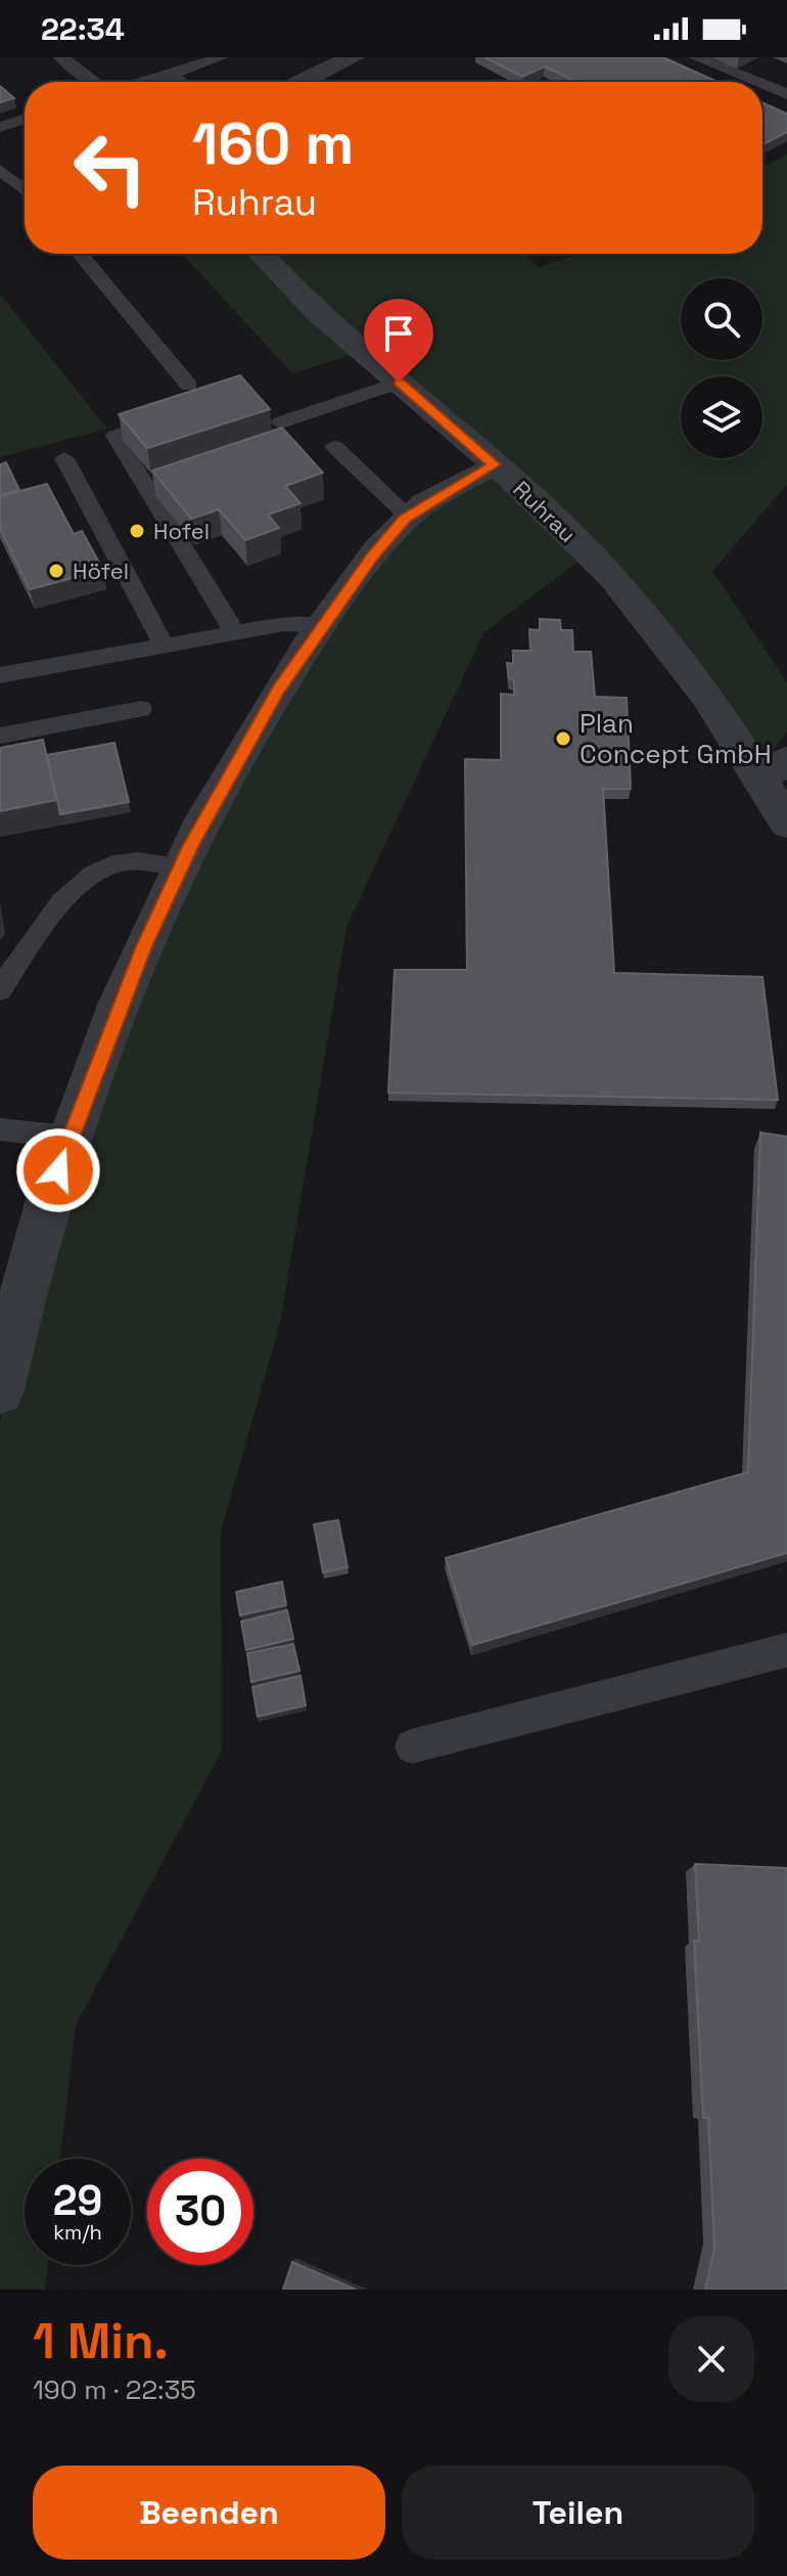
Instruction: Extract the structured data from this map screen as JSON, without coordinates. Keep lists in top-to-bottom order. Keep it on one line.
{"streets":{"street":["Ruhrau"]},"places":["Hofel","Höfel","Plan Concept GmbH"],"page":{"status":"22:34","turn":["160 m","Ruhrau"],"speed":"29 km/h","limit":"30","heading":["1 Min.","190 m · 22:35"],"buttons":["Beenden","Teilen"]}}
